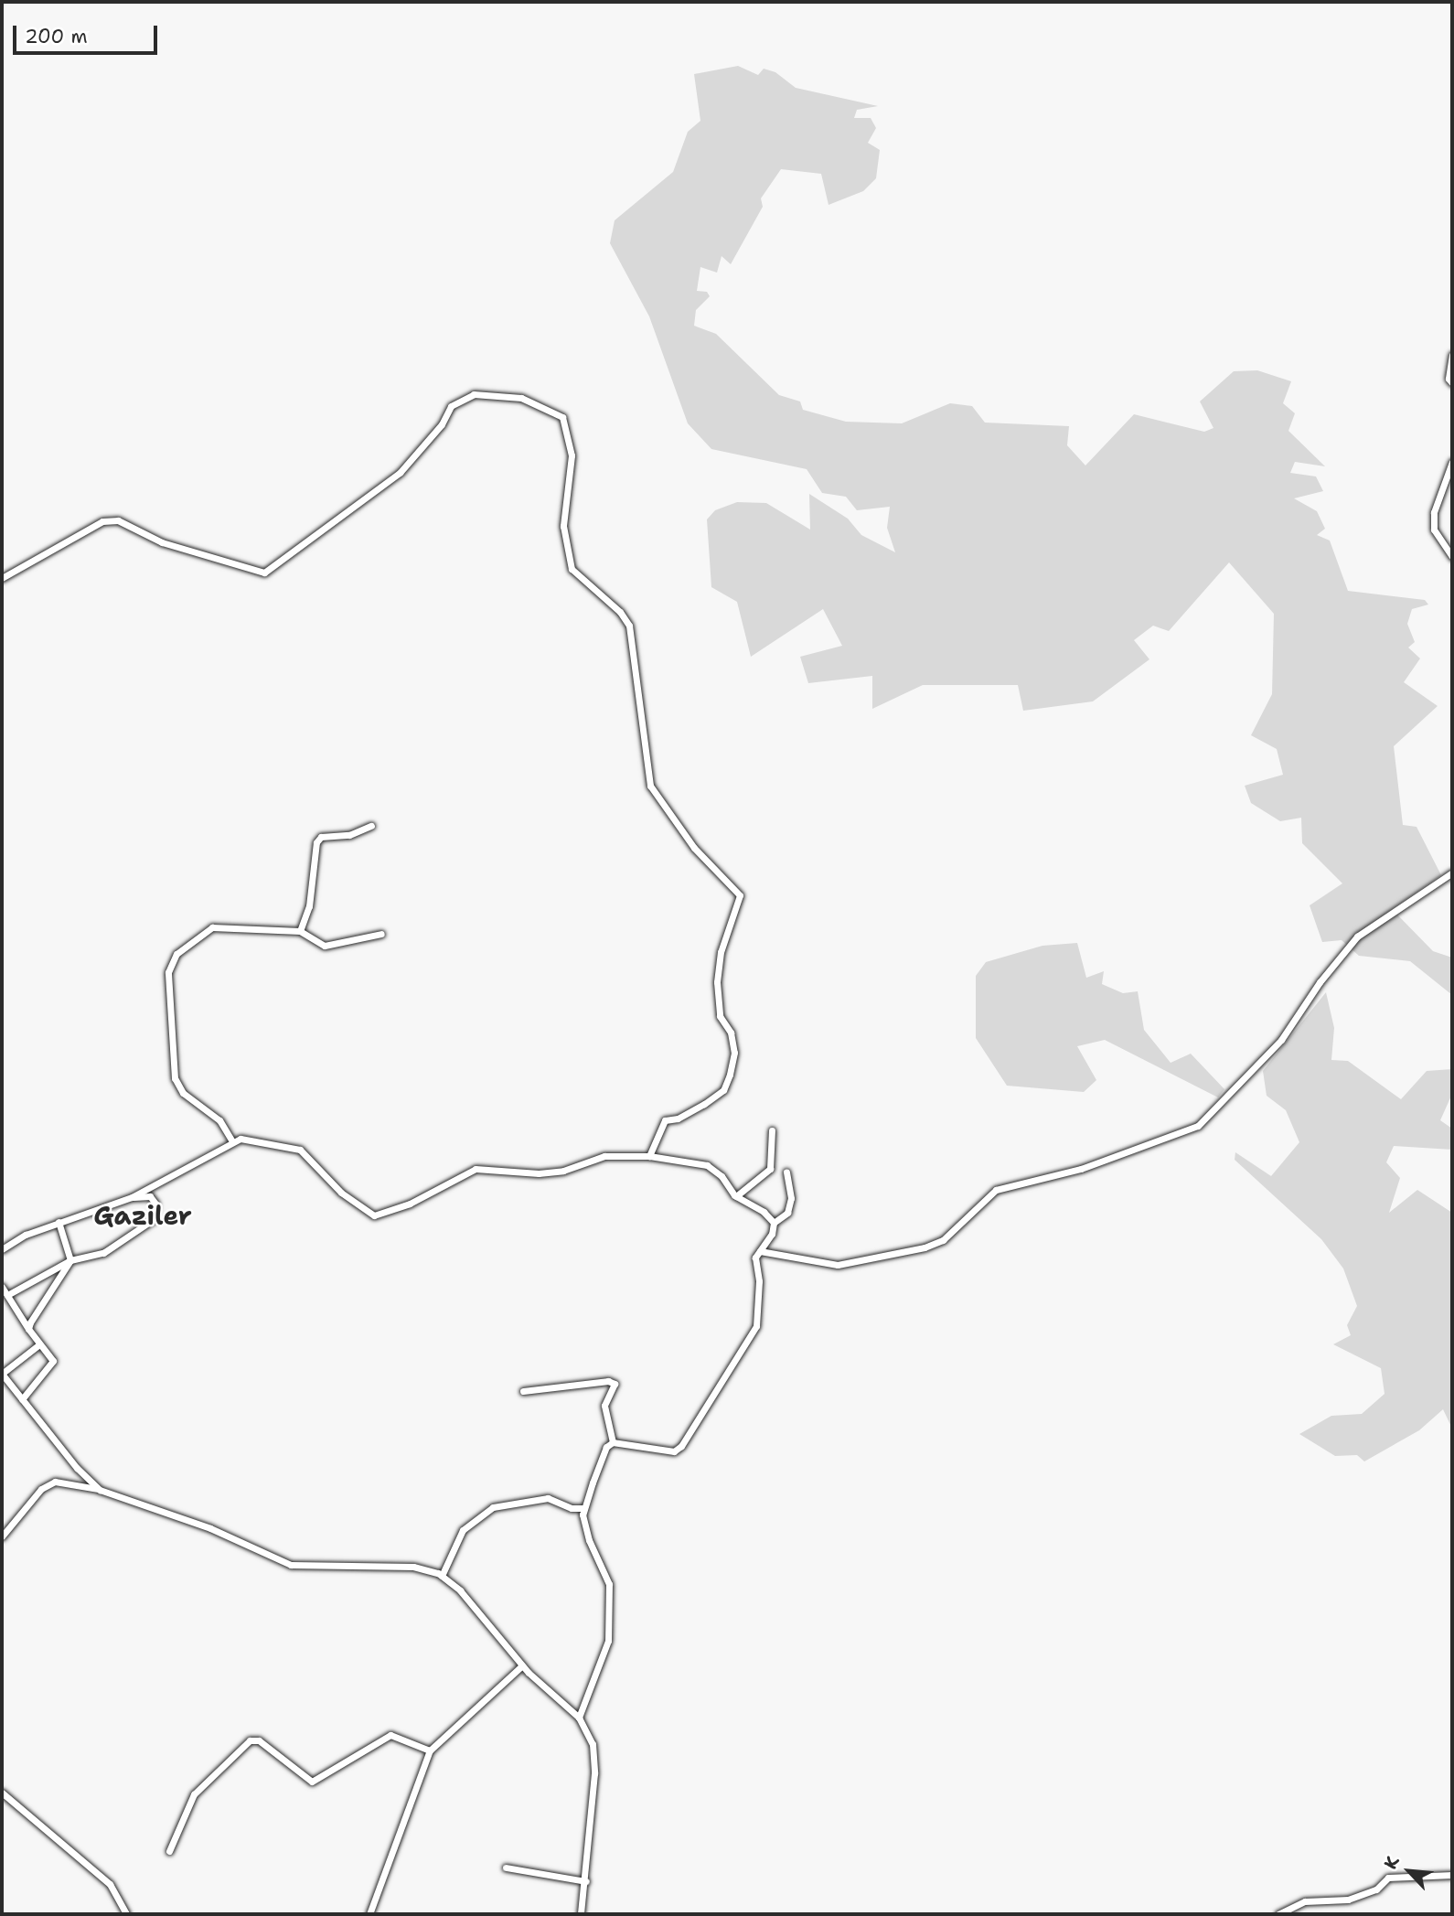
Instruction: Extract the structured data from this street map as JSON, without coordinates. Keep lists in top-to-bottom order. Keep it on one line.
{"districts":["Gaziler"],"scale_bar":"200 m","north":"top left"}
